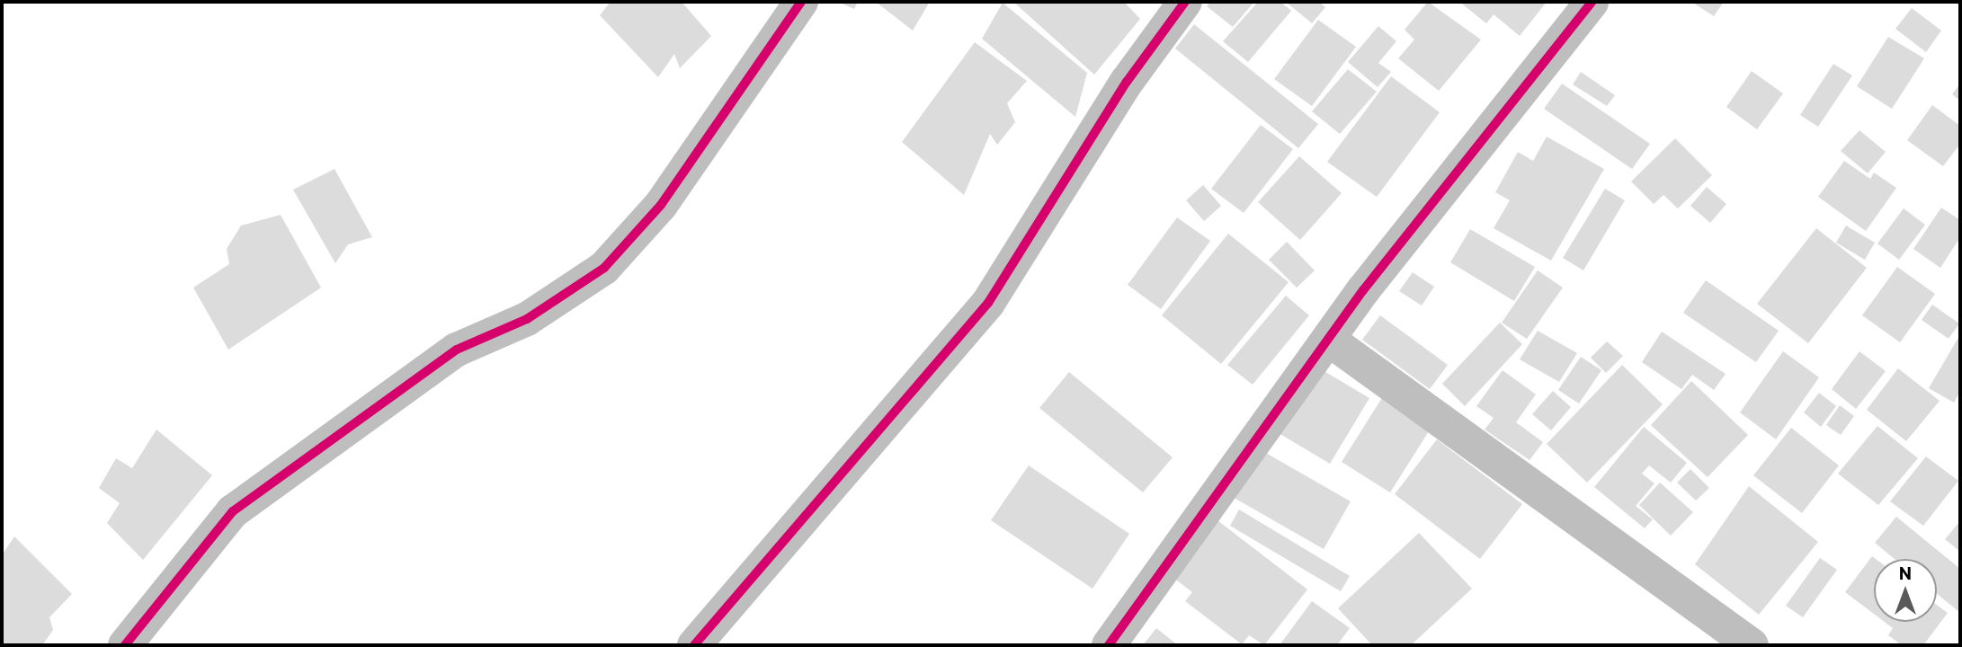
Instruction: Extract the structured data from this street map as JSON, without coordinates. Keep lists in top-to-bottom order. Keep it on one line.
{"north":"top"}
